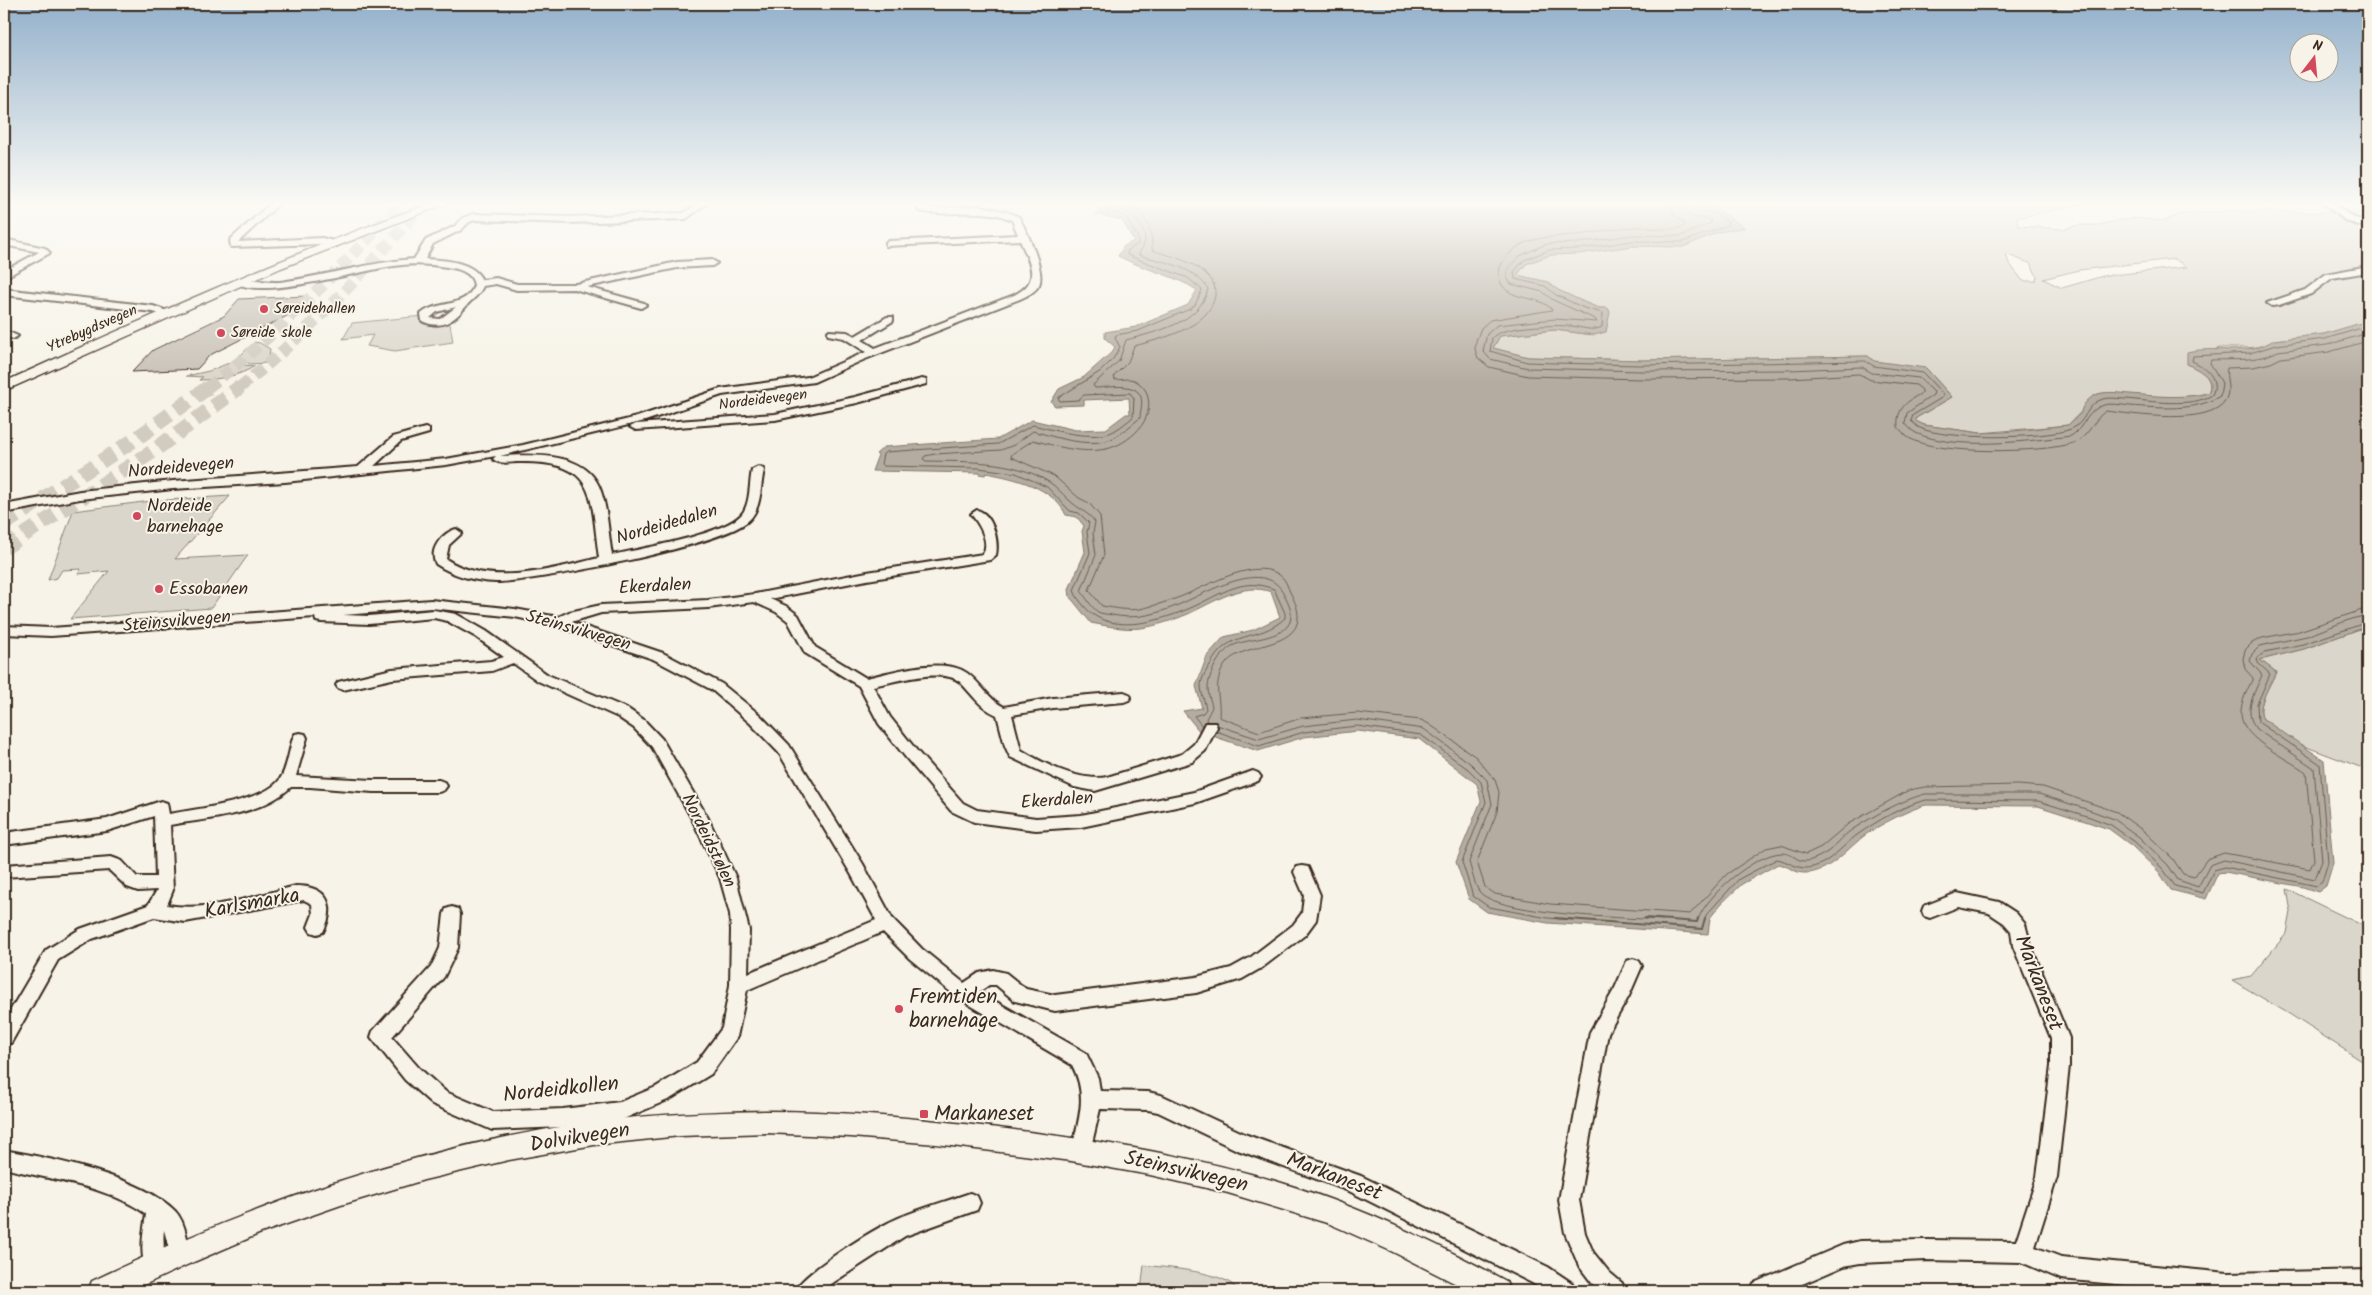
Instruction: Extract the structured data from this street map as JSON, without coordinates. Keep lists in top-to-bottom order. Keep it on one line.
{"streets":{"main road":["Ytrebygdsvegen","Steinsvikvegen","Dolvikvegen"],"street":["Nordeidevegen","Nordeidedalen","Ekerdalen","Nordeidstølen","Karlsmarka","Markaneset","Nordeidkollen"]},"crossings":[["Nordeidevegen","Nordeidedalen"],["Ekerdalen","Steinsvikvegen"],["Steinsvikvegen","Nordeidstølen"],["Steinsvikvegen","Markaneset"],["Steinsvikvegen","Dolvikvegen"],["Nordeidstølen","Nordeidkollen"]],"places":{"other":["Søreidehallen","Søreide skole","Nordeide barnehage","Essobanen","Fremtiden barnehage"],"transit":["Markaneset"]},"north":"top"}
